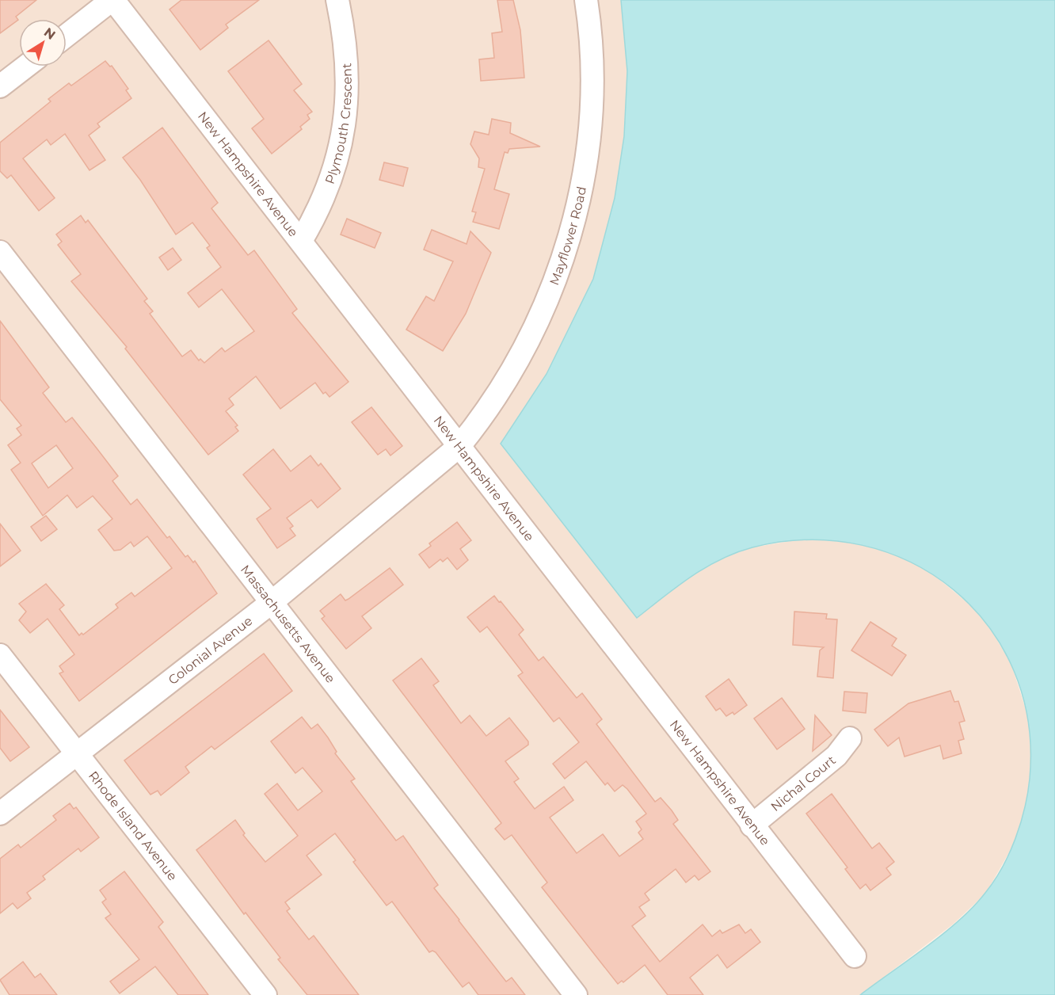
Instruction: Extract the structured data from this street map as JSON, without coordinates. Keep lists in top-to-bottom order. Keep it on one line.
{"streets":{"street":["Plymouth Crescent","New Hampshire Avenue","Mayflower Road","Massachusetts Avenue","Colonial Avenue","Nichal Court","Rhode Island Avenue"]},"crossings":[["Plymouth Crescent","New Hampshire Avenue"],["New Hampshire Avenue","Mayflower Road"],["New Hampshire Avenue","Colonial Avenue"],["New Hampshire Avenue","Nichal Court"],["Mayflower Road","Colonial Avenue"],["Massachusetts Avenue","Colonial Avenue"],["Colonial Avenue","Rhode Island Avenue"]],"north":"top right"}
